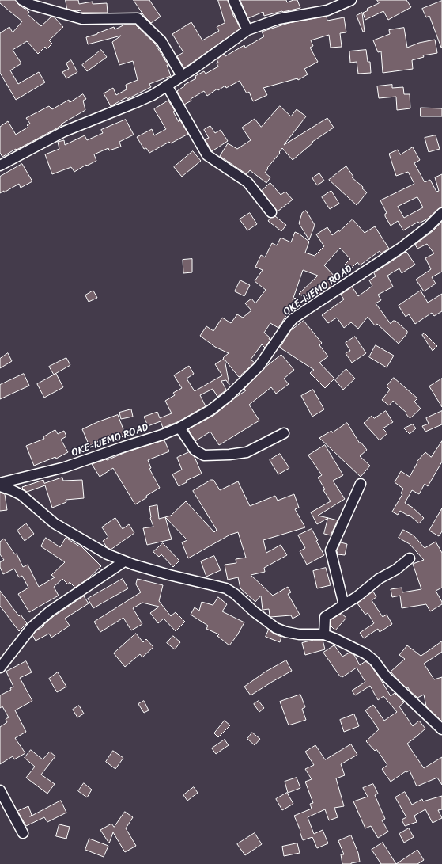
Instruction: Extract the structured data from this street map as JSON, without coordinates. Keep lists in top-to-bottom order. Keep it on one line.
{"streets":{"street":["OKE-IJEMO ROAD"]}}
